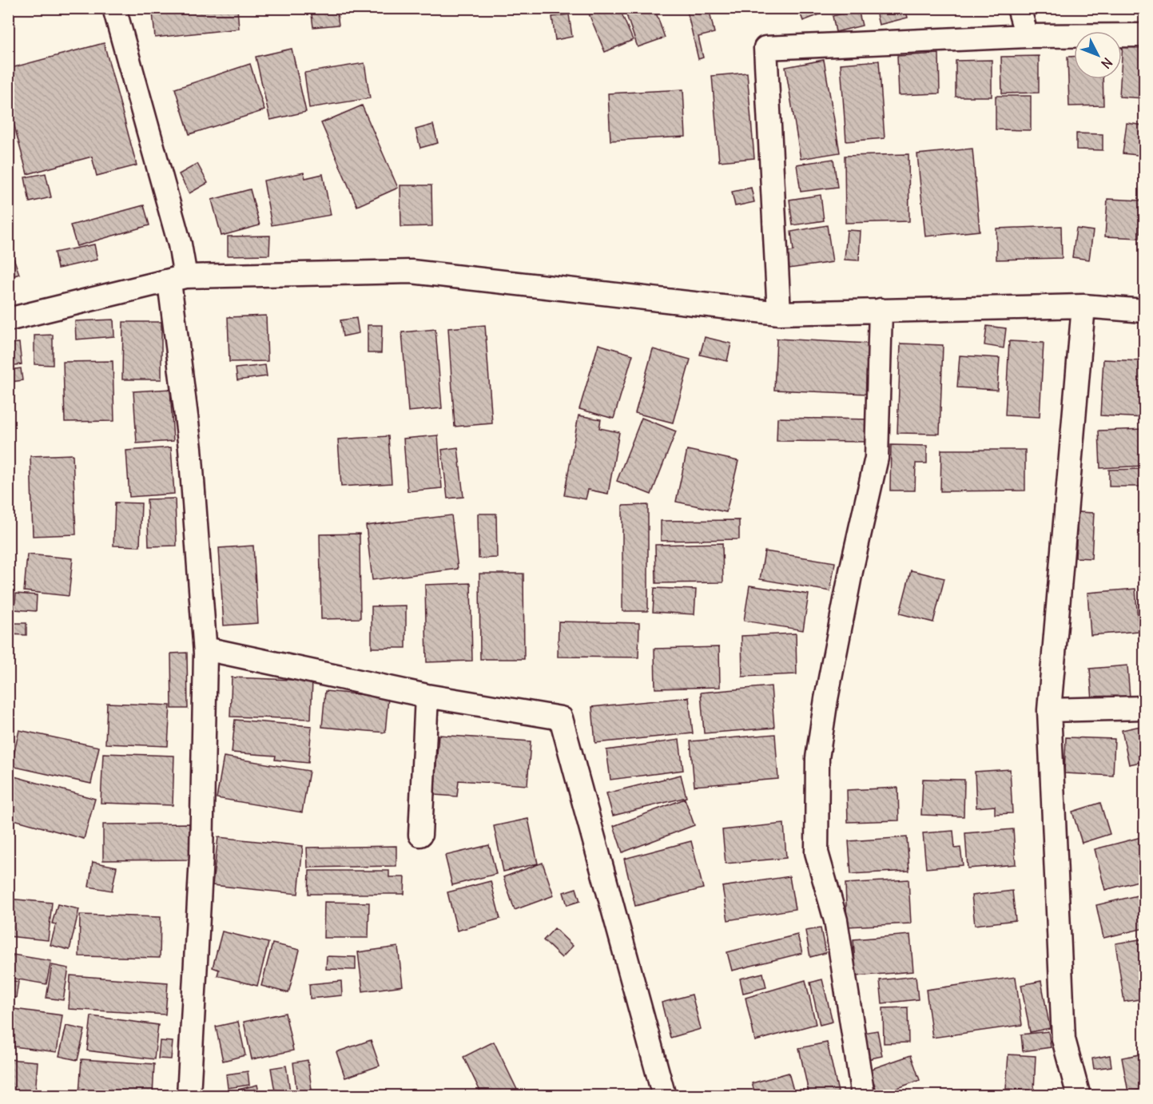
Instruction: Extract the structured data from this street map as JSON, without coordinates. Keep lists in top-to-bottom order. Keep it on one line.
{"north":"bottom right"}
